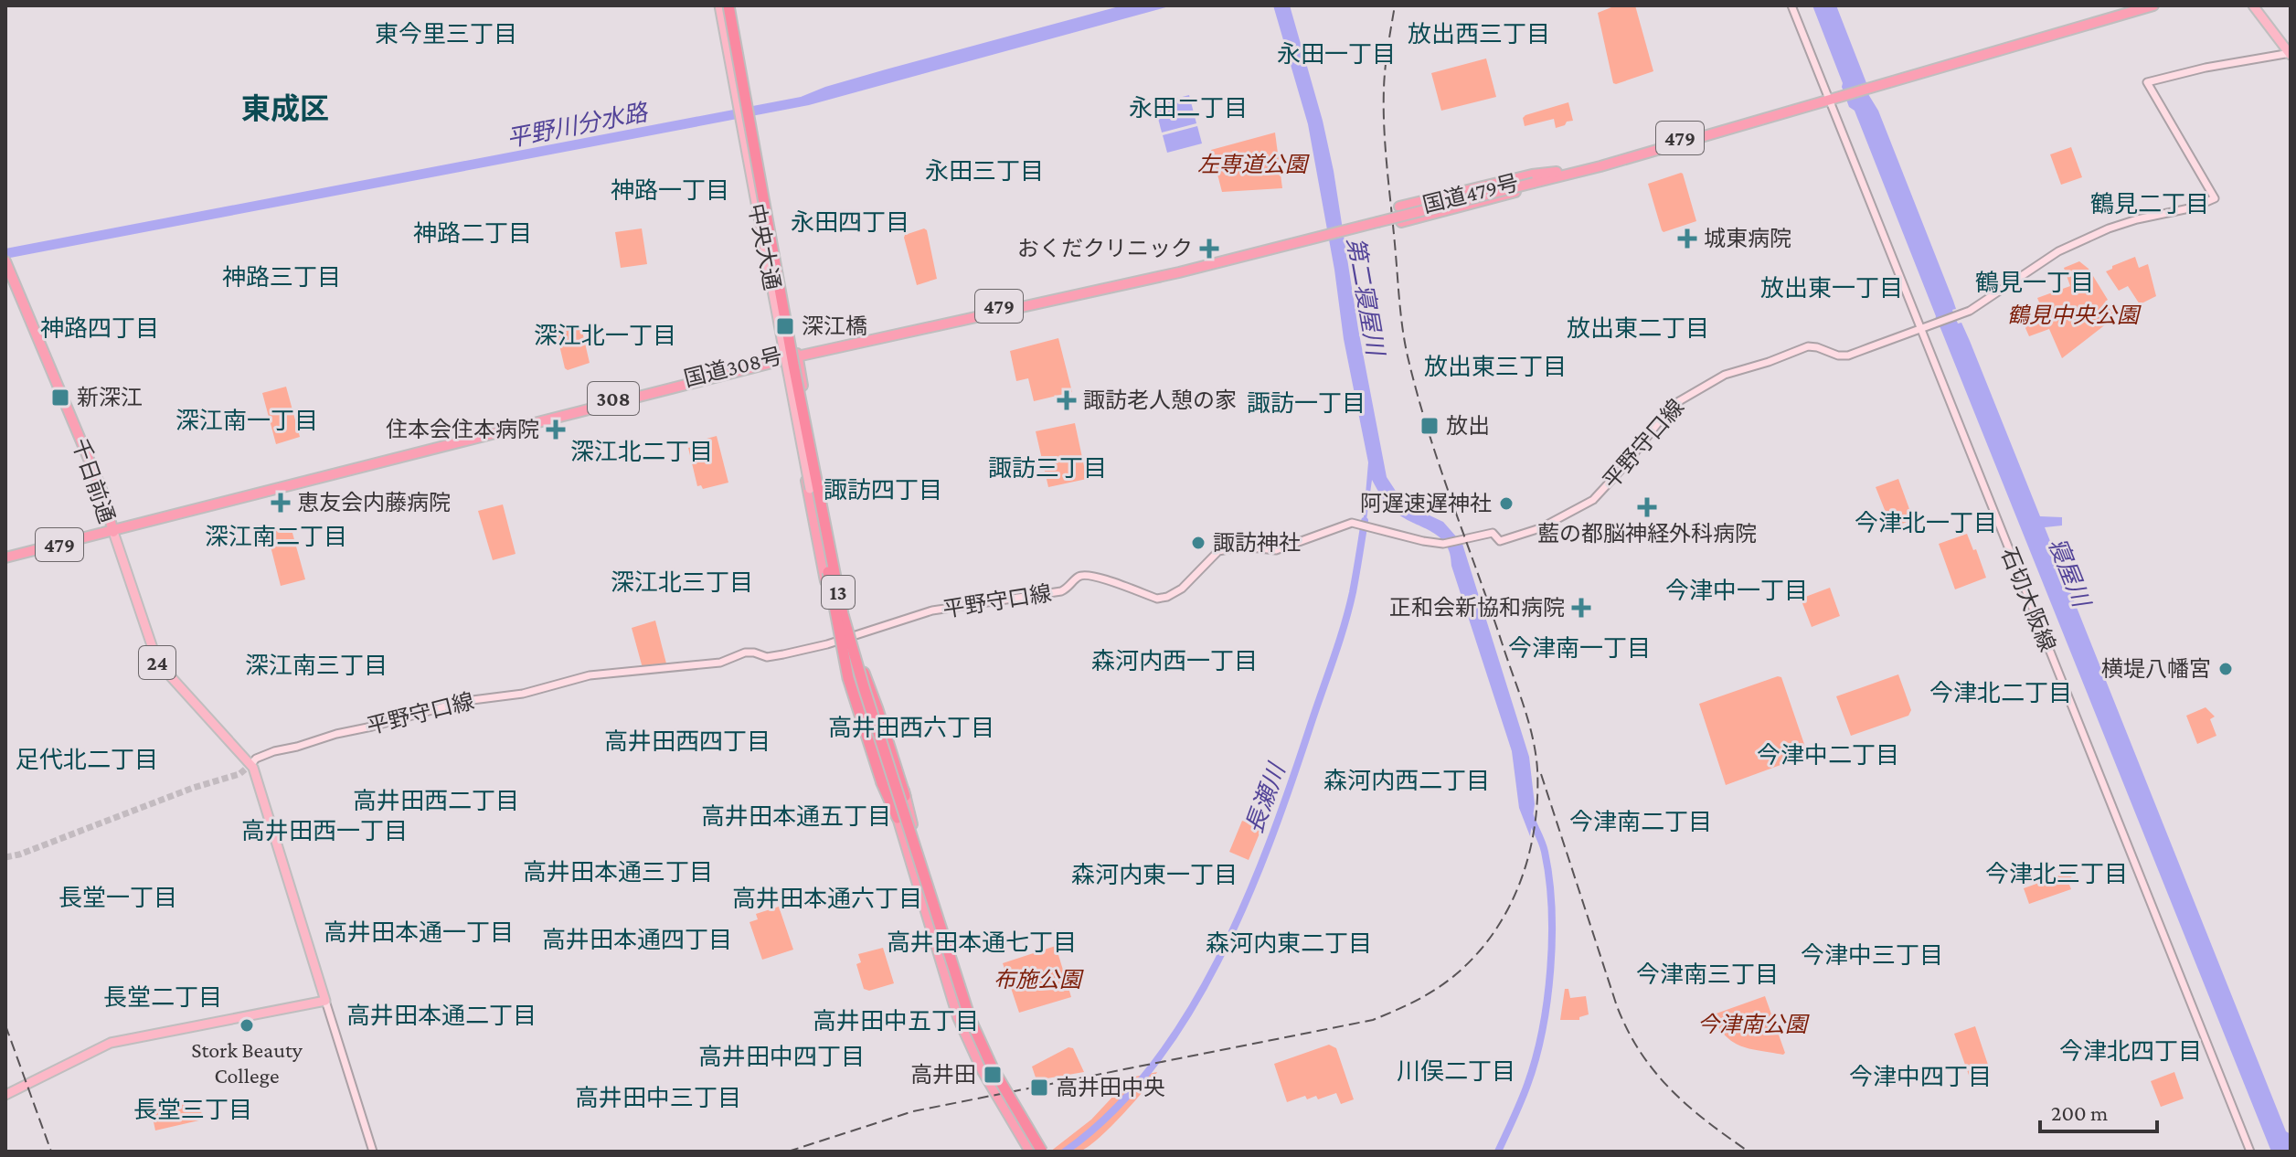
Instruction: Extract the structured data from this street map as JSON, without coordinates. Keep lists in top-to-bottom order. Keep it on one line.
{"streets":{"highway":["479","国道479号","国道308号","308","千日前通","13"],"main road":["中央大通","平野守口線","石切大阪線","24"]},"crossings":[["479","国道308号"],["479","千日前通"],["479","24"],["国道479号","国道308号"],["国道479号","石切大阪線"],["中央大通","国道308号"],["中央大通","13"],["国道308号","平野守口線"],["国道308号","千日前通"],["国道308号","13"],["国道308号","24"],["平野守口線","石切大阪線"],["平野守口線","24"],["千日前通","24"]],"districts":["東今里三丁目","放出西三丁目","永田一丁目","永田二丁目","東成区","永田三丁目","神路一丁目","鶴見二丁目","永田四丁目","神路二丁目","神路三丁目","鶴見一丁目","放出東一丁目","神路四丁目","放出東二丁目","深江北一丁目","放出東三丁目","諏訪一丁目","深江南一丁目","深江北二丁目","諏訪三丁目","諏訪四丁目","今津北一丁目","深江南二丁目","深江北三丁目","今津中一丁目","今津南一丁目","森河内西一丁目","深江南三丁目","今津北二丁目","高井田西六丁目","高井田西四丁目","今津中二丁目","足代北二丁目","森河内西二丁目","高井田西二丁目","高井田本通五丁目","今津南二丁目","高井田西一丁目","高井田本通三丁目","今津北三丁目","森河内東一丁目","長堂一丁目","高井田本通六丁目","高井田本通一丁目","高井田本通四丁目","高井田本通七丁目","森河内東二丁目","今津中三丁目","今津南三丁目","長堂二丁目","高井田本通二丁目","高井田中五丁目","今津北四丁目","高井田中四丁目","川俣二丁目","今津中四丁目","高井田中三丁目","長堂三丁目"],"water":["平野川分水路","第二寝屋川","寝屋川","長瀬川"],"parks":["左専道公園","鶴見中央公園","布施公園","今津南公園"],"places":{"health":["城東病院","おくだクリニック","諏訪老人憩の家","住本会住本病院","恵友会内藤病院","藍の都脳神経外科病院","正和会新協和病院"],"transit":["深江橋","新深江","放出","高井田","高井田中央"],"other":["阿遅速遅神社","諏訪神社","横堤八幡宮","Stork Beauty College"]},"scale_bar":"200 m"}
